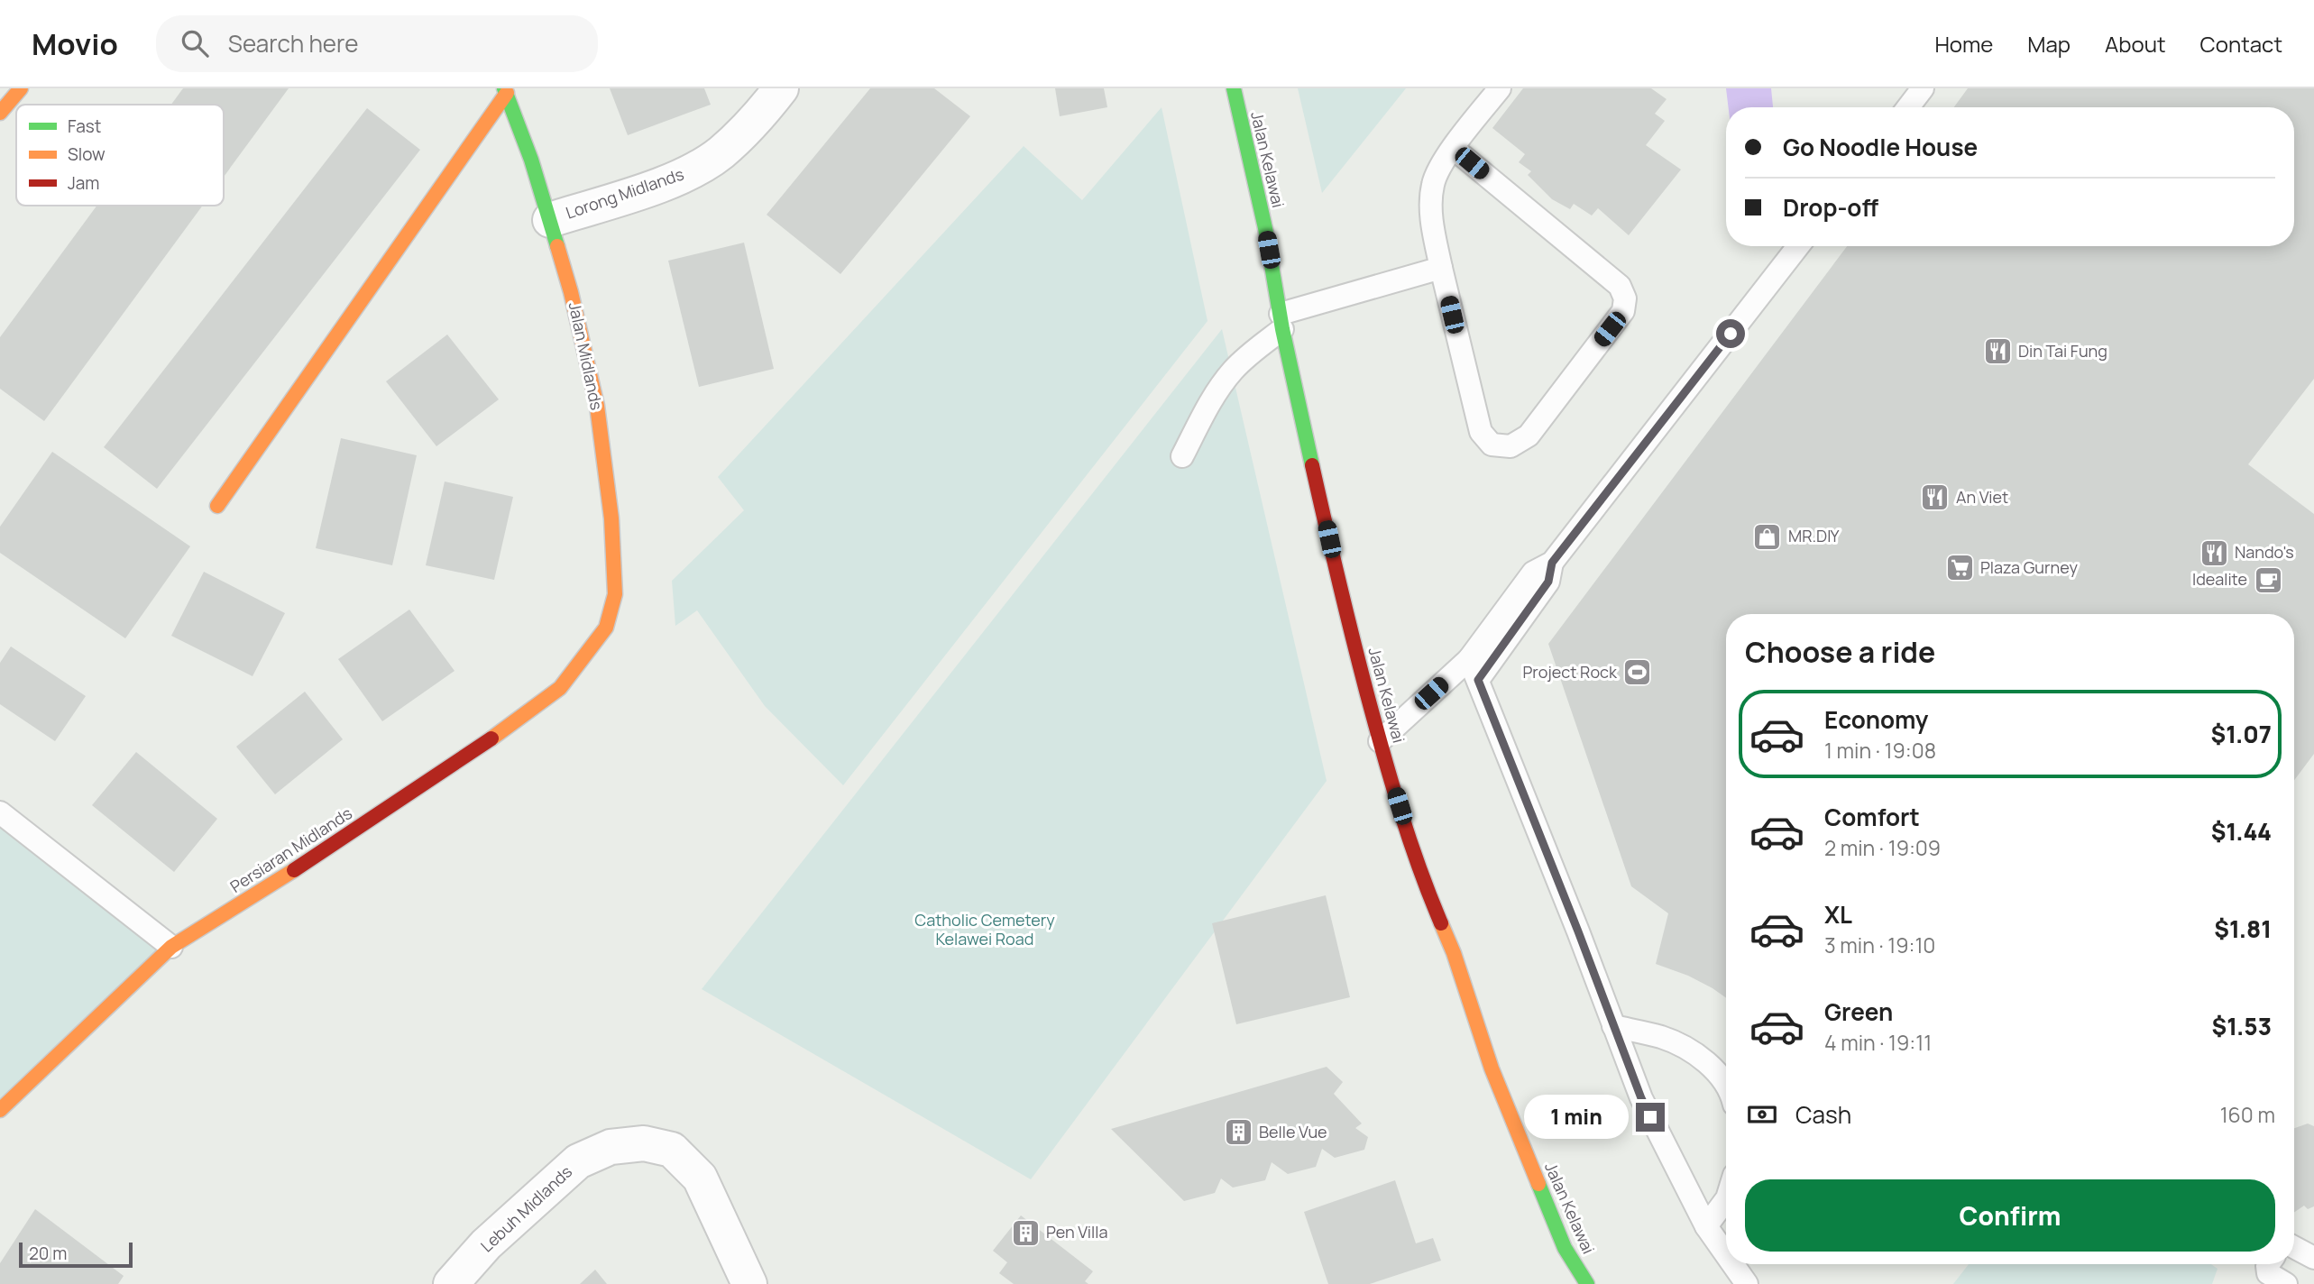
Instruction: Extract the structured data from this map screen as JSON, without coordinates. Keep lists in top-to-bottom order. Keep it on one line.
{"streets":{"street":["Jalan Kelawai","Lorong Midlands","Jalan Midlands","Persiaran Midlands","Lebuh Midlands"]},"crossings":[["Lorong Midlands","Jalan Midlands"],["Jalan Midlands","Persiaran Midlands"]],"parks":["Catholic Cemetery Kelawei Road"],"places":{"restaurant":["Din Tai Fung","An Viet","Nando's"],"shop":["MR.DIY"],"supermarket":["Plaza Gurney"],"cafe":["Idealite"],"sports":["Project Rock"],"building":["Belle Vue","Pen Villa"]},"legend":["Fast","Slow","Jam"],"scale_bar":"20 m","page":{"header":"Movio","search":"Search here","nav":["Home","Map","About","Contact"],"banner":["Go Noodle House","Drop-off"],"heading":"Choose a ride","list":[{"name":"Economy","note":"1 min · 19:08","value":"$1.07"},{"name":"Comfort","note":"2 min · 19:09","value":"$1.44"},{"name":"XL","note":"3 min · 19:10","value":"$1.81"},{"name":"Green","note":"4 min · 19:11","value":"$1.53"}],"pay":["Cash","160 m"],"bubble":"1 min","buttons":"Confirm","scale":"20 m"}}
